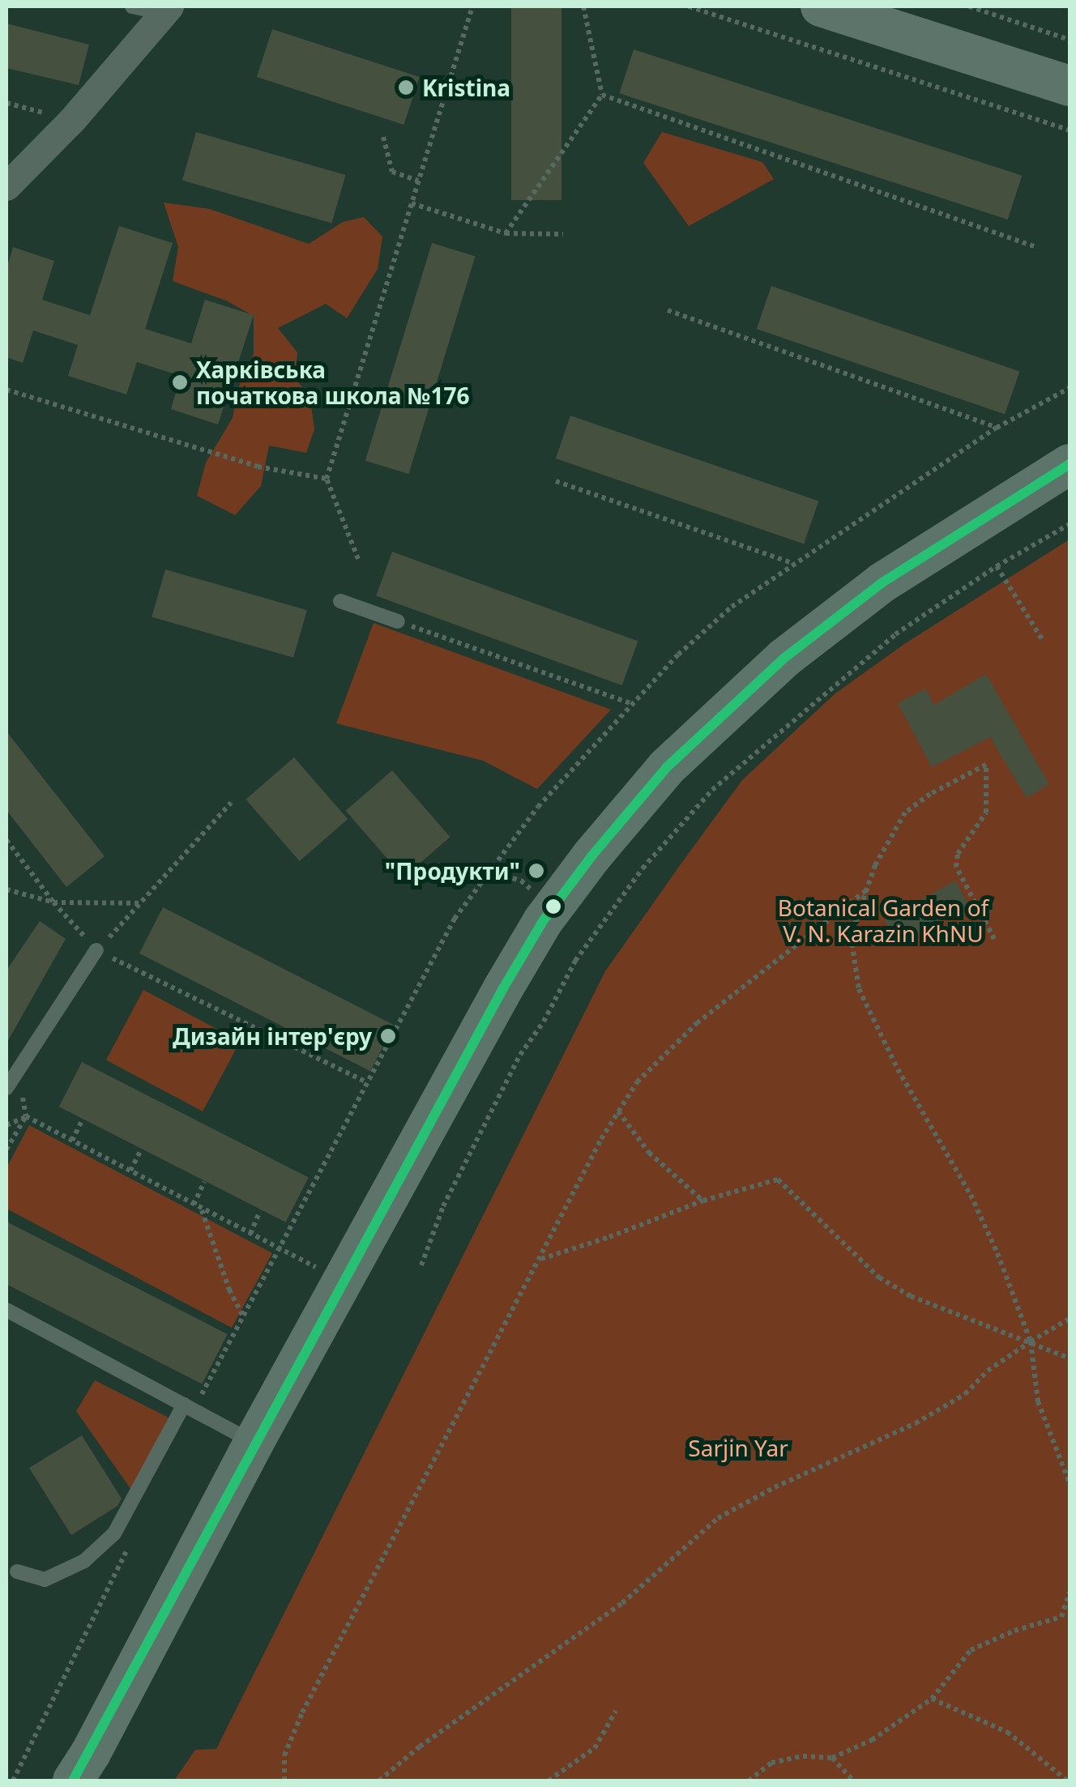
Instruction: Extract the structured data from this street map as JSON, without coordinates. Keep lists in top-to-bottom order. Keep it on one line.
{"parks":["Botanical Garden of V. N. Karazin KhNU","Sarjin Yar"],"places":["Kristina","Харківська початкова школа №176","\"Продукти\"","Дизайн інтер'єру"]}
